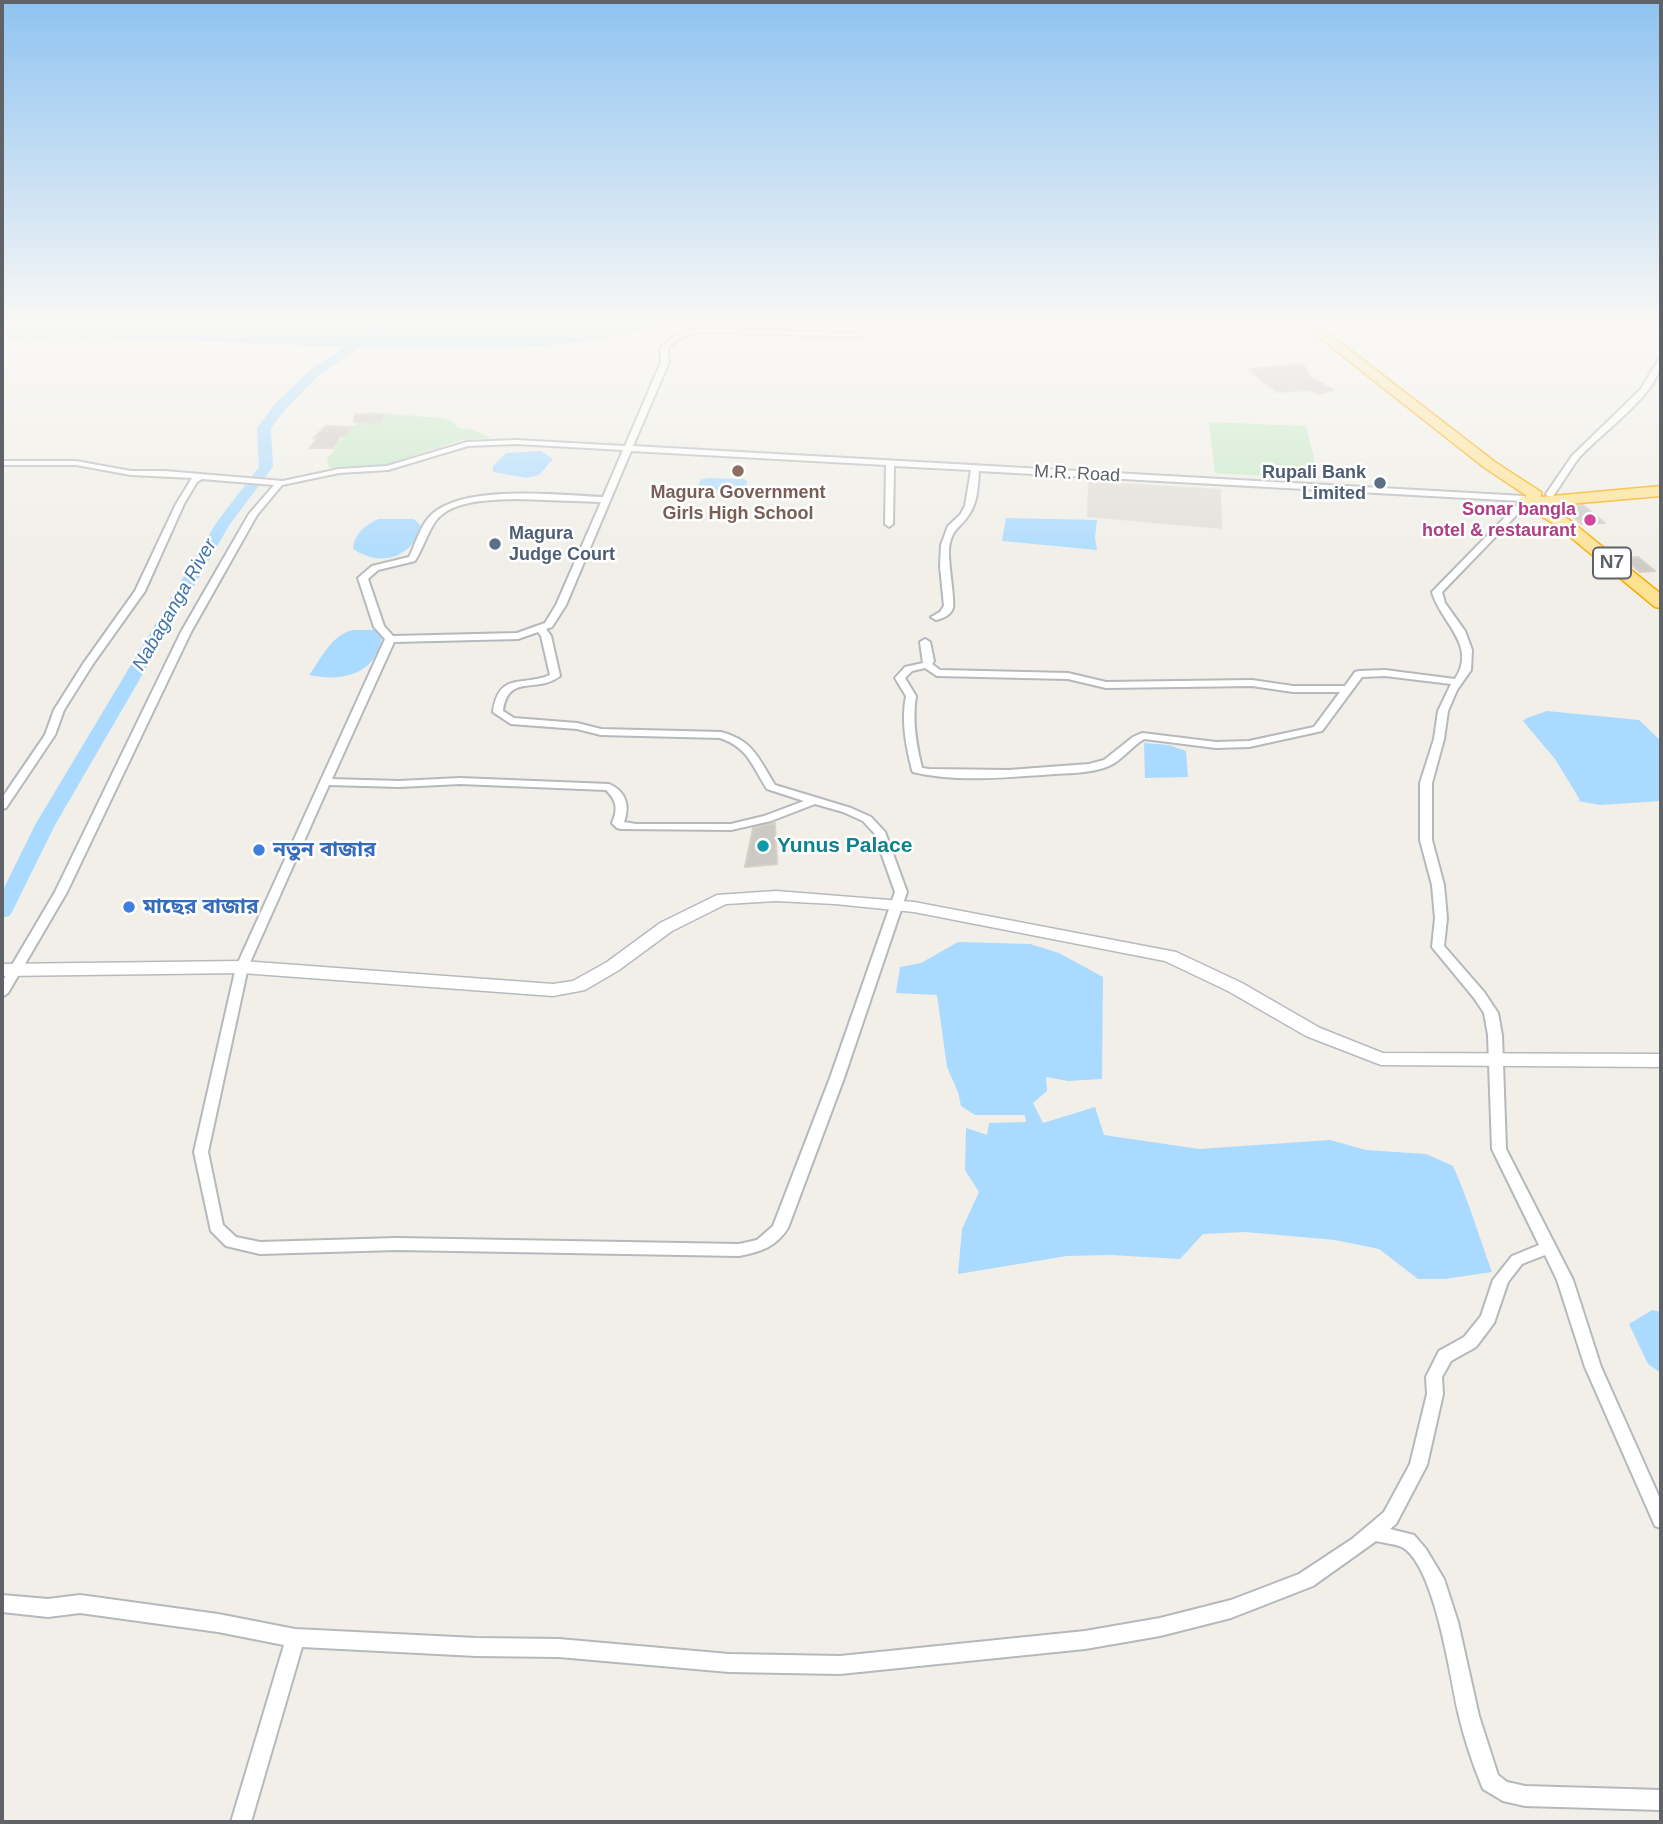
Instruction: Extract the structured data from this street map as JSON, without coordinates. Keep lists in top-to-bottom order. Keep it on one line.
{"streets":{"highway":["N7"],"street":["M.R. Road"]},"crossings":[["M.R. Road","N7"]],"water":["Nabaganga River"],"places":["Magura Government Girls High School","Rupali Bank Limited","Sonar bangla hotel & restaurant","Magura Judge Court","Yunus Palace","নতুন বাজার","মাছের বাজার"]}
